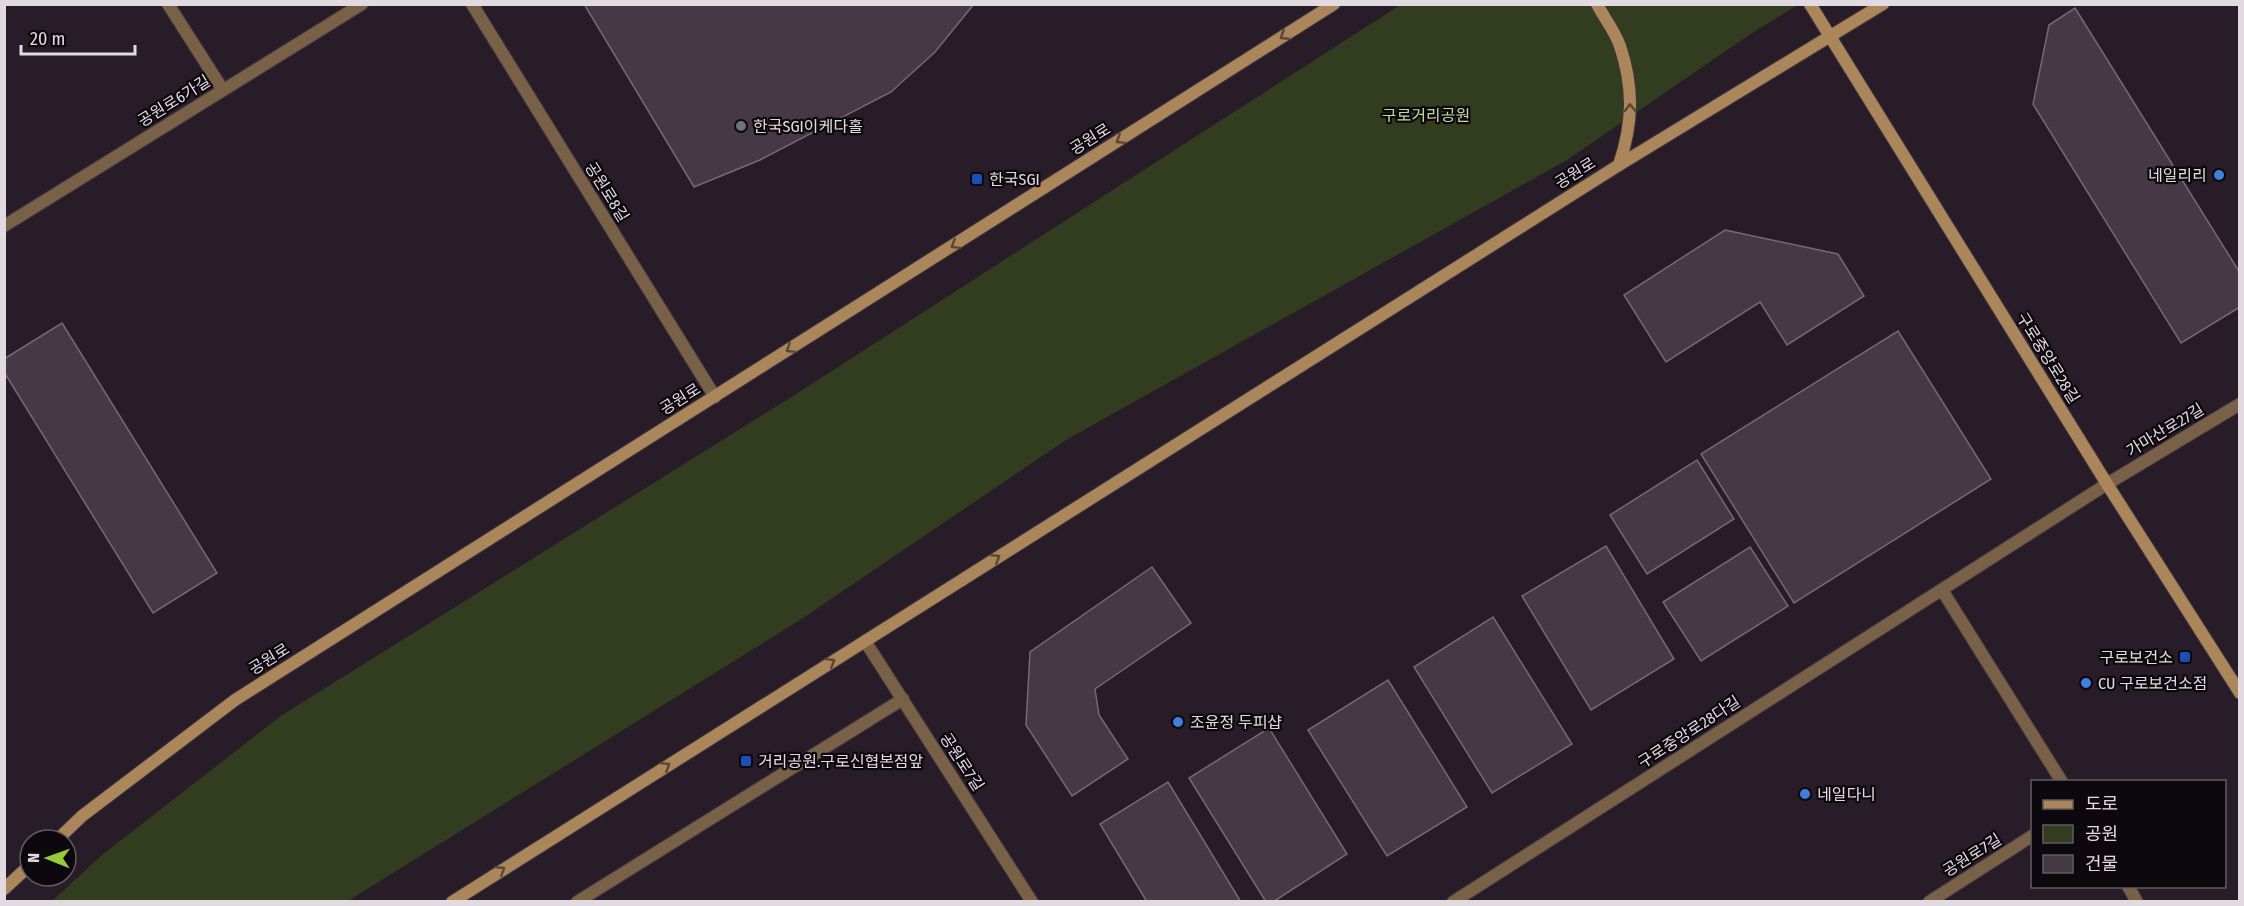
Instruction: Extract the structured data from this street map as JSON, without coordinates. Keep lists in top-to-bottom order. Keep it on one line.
{"streets":{"main road":["공원로","구로중앙로28길"],"street":["공원로6가길","공원로8길","가마산로27길","구로중앙로28다길","공원로7길"]},"crossings":[["공원로","공원로8길"],["공원로","구로중앙로28길"],["공원로","공원로7길"],["구로중앙로28길","가마산로27길"],["구로중앙로28길","구로중앙로28다길"],["가마산로27길","구로중앙로28다길"]],"parks":["구로거리공원"],"places":{"other":["한국SGI이케다홀","네일리리","CU 구로보건소점","조윤정 두피샵","네일다니"],"transit":["한국SGI","구로보건소","거리공원.구로신협본점앞"]},"legend":["도로","공원","건물"],"scale_bar":"20 m","north":"left"}
